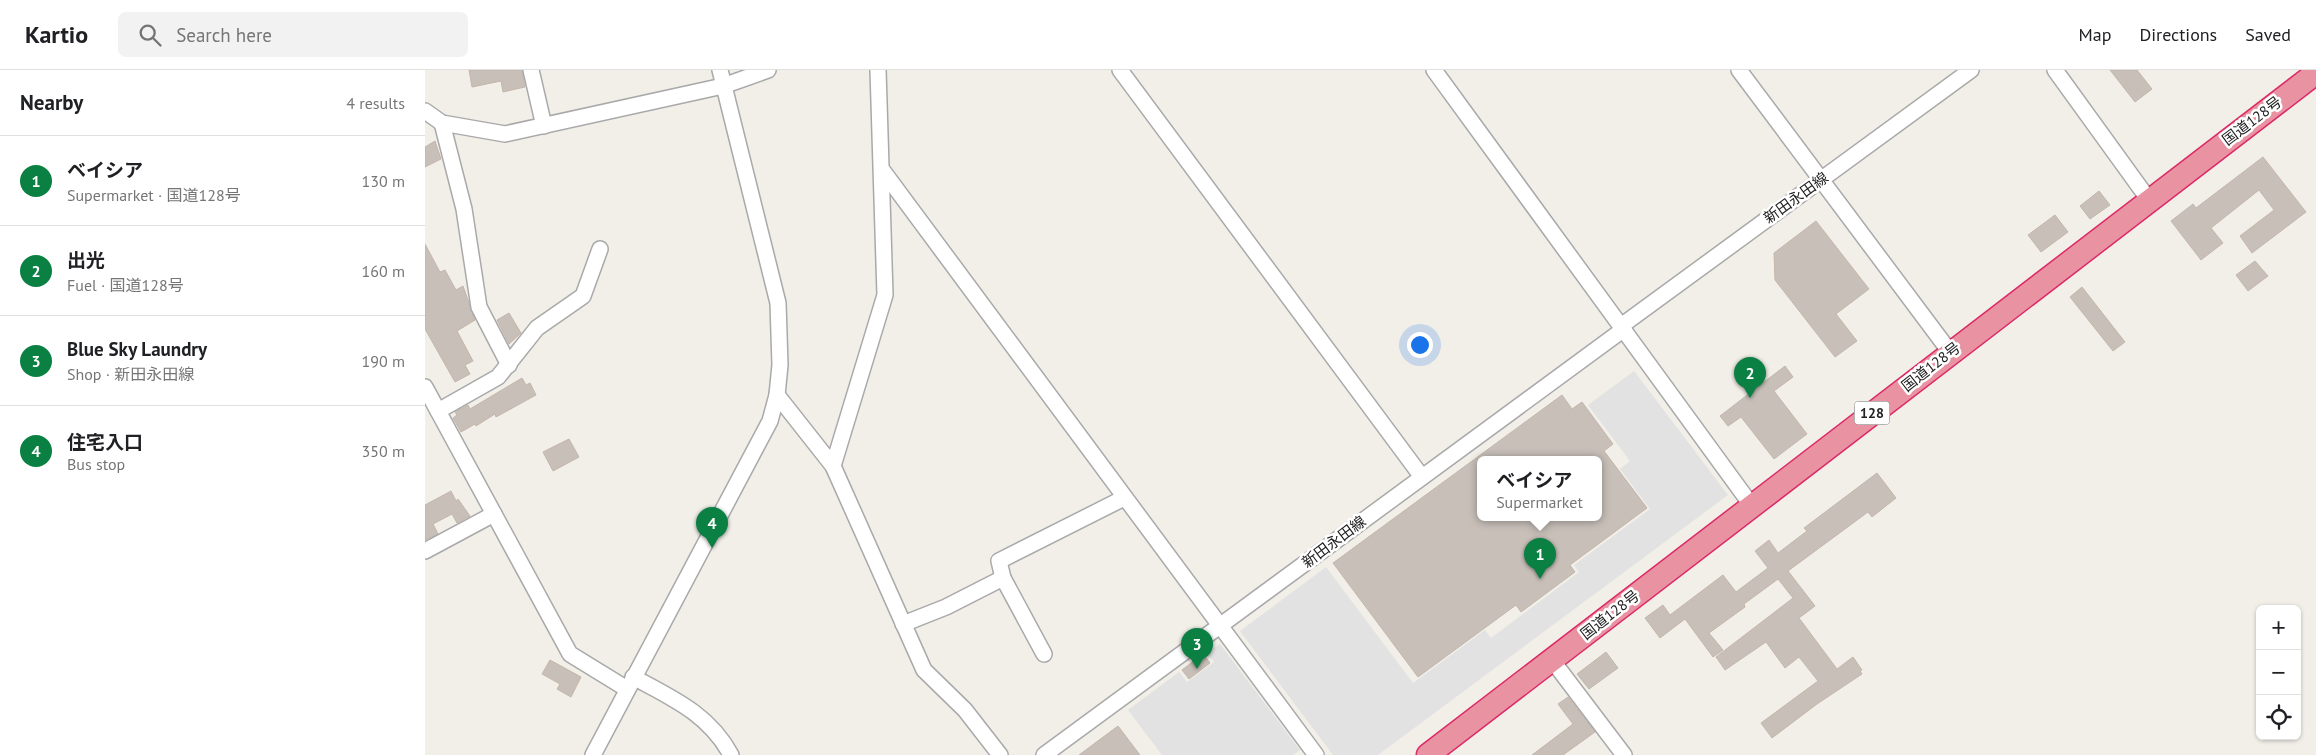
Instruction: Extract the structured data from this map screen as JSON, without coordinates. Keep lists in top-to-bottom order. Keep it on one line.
{"streets":{"highway":["国道128号","128"],"street":["新田永田線"]},"page":{"header":"Kartio","search":"Search here","nav":["Map","Directions","Saved"],"heading":["Nearby","4 results"],"list":[{"mark":"1","name":"ベイシア","note":"Supermarket · 国道128号","value":"130 m"},{"mark":"2","name":"出光","note":"Fuel · 国道128号","value":"160 m"},{"mark":"3","name":"Blue Sky Laundry","note":"Shop · 新田永田線","value":"190 m"},{"mark":"4","name":"住宅入口","note":"Bus stop","value":"350 m"}],"pins":["2","4","1","3"],"popup":["ベイシア","Supermarket"],"map_buttons":["+","−"]}}
